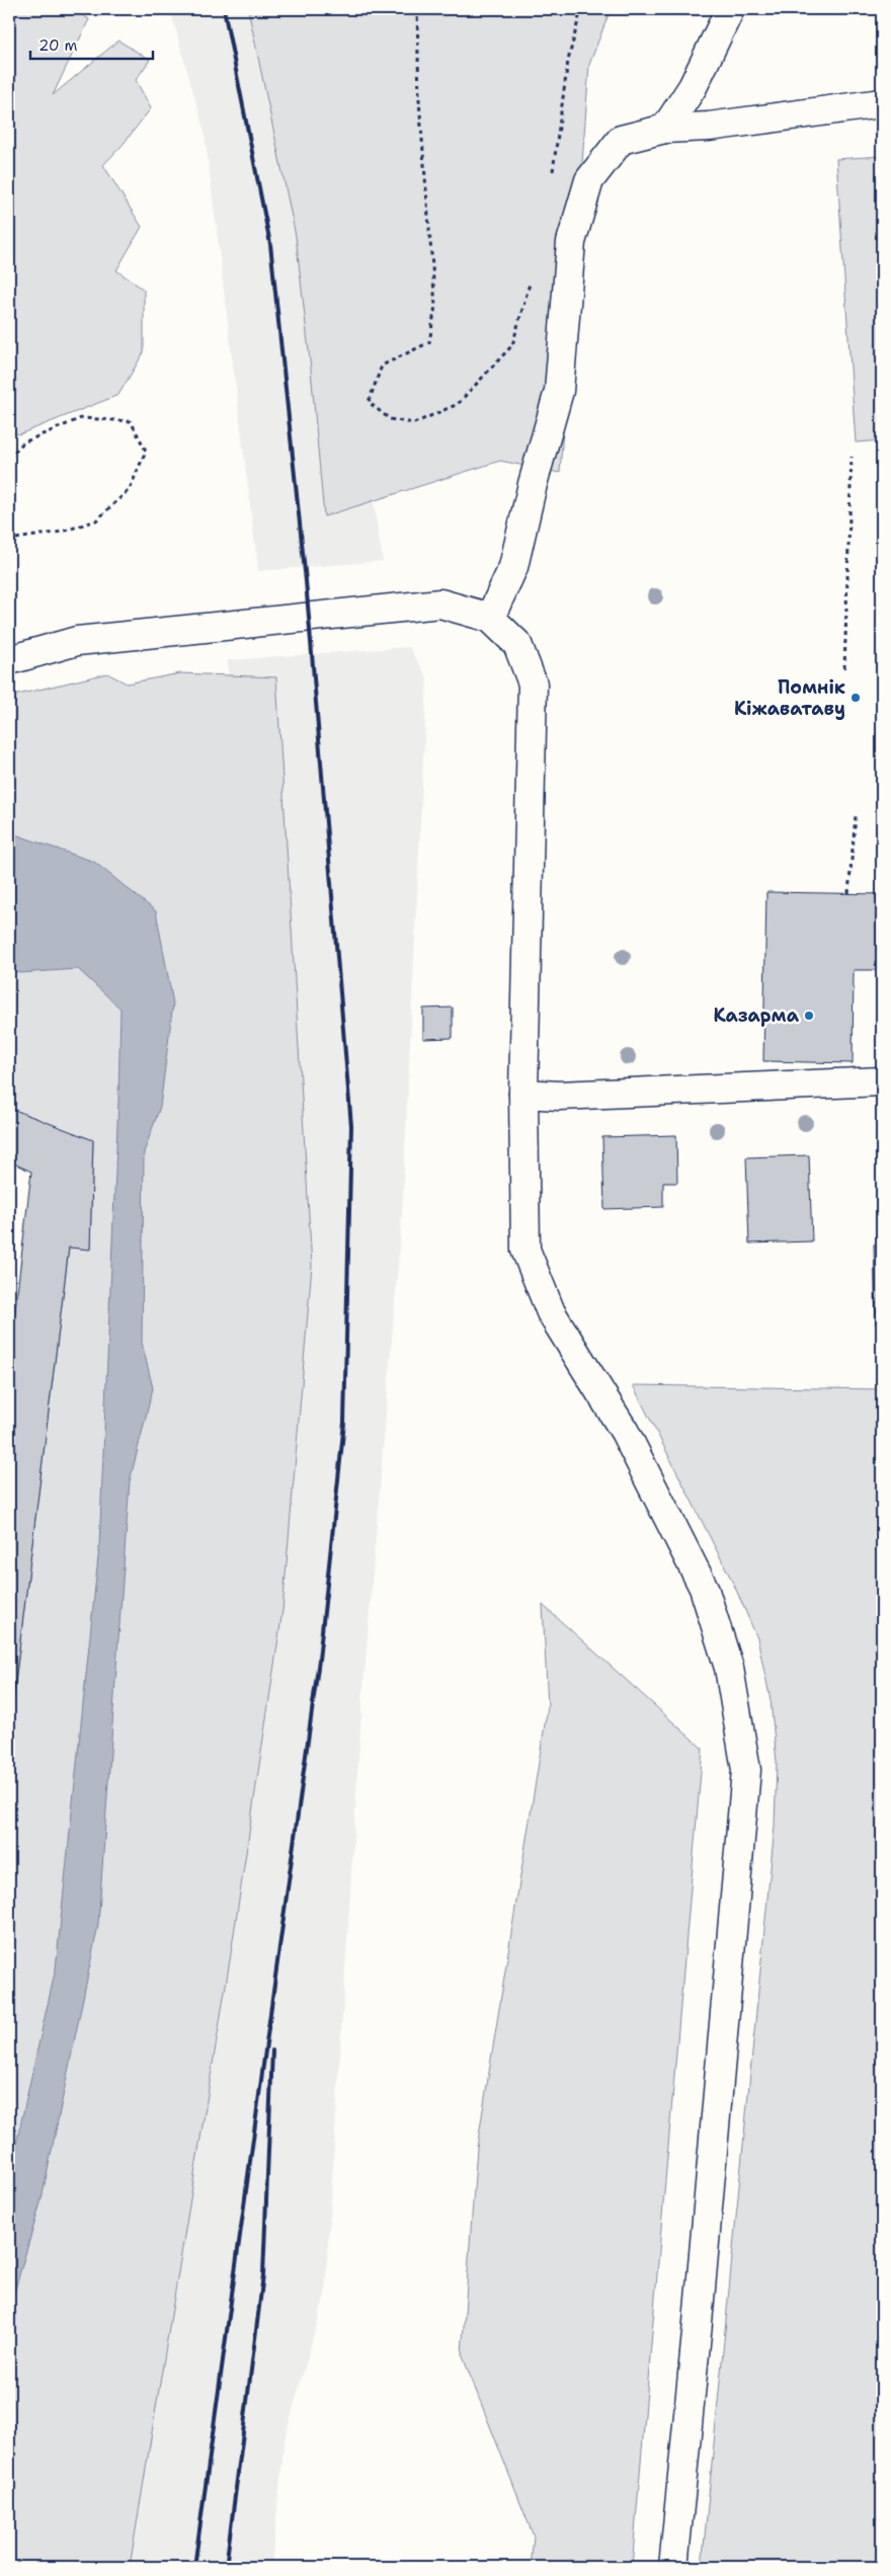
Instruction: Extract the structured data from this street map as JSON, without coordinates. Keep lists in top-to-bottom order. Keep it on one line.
{"places":["Помнік Кіжаватаву","Казарма"],"scale_bar":"20 m"}
